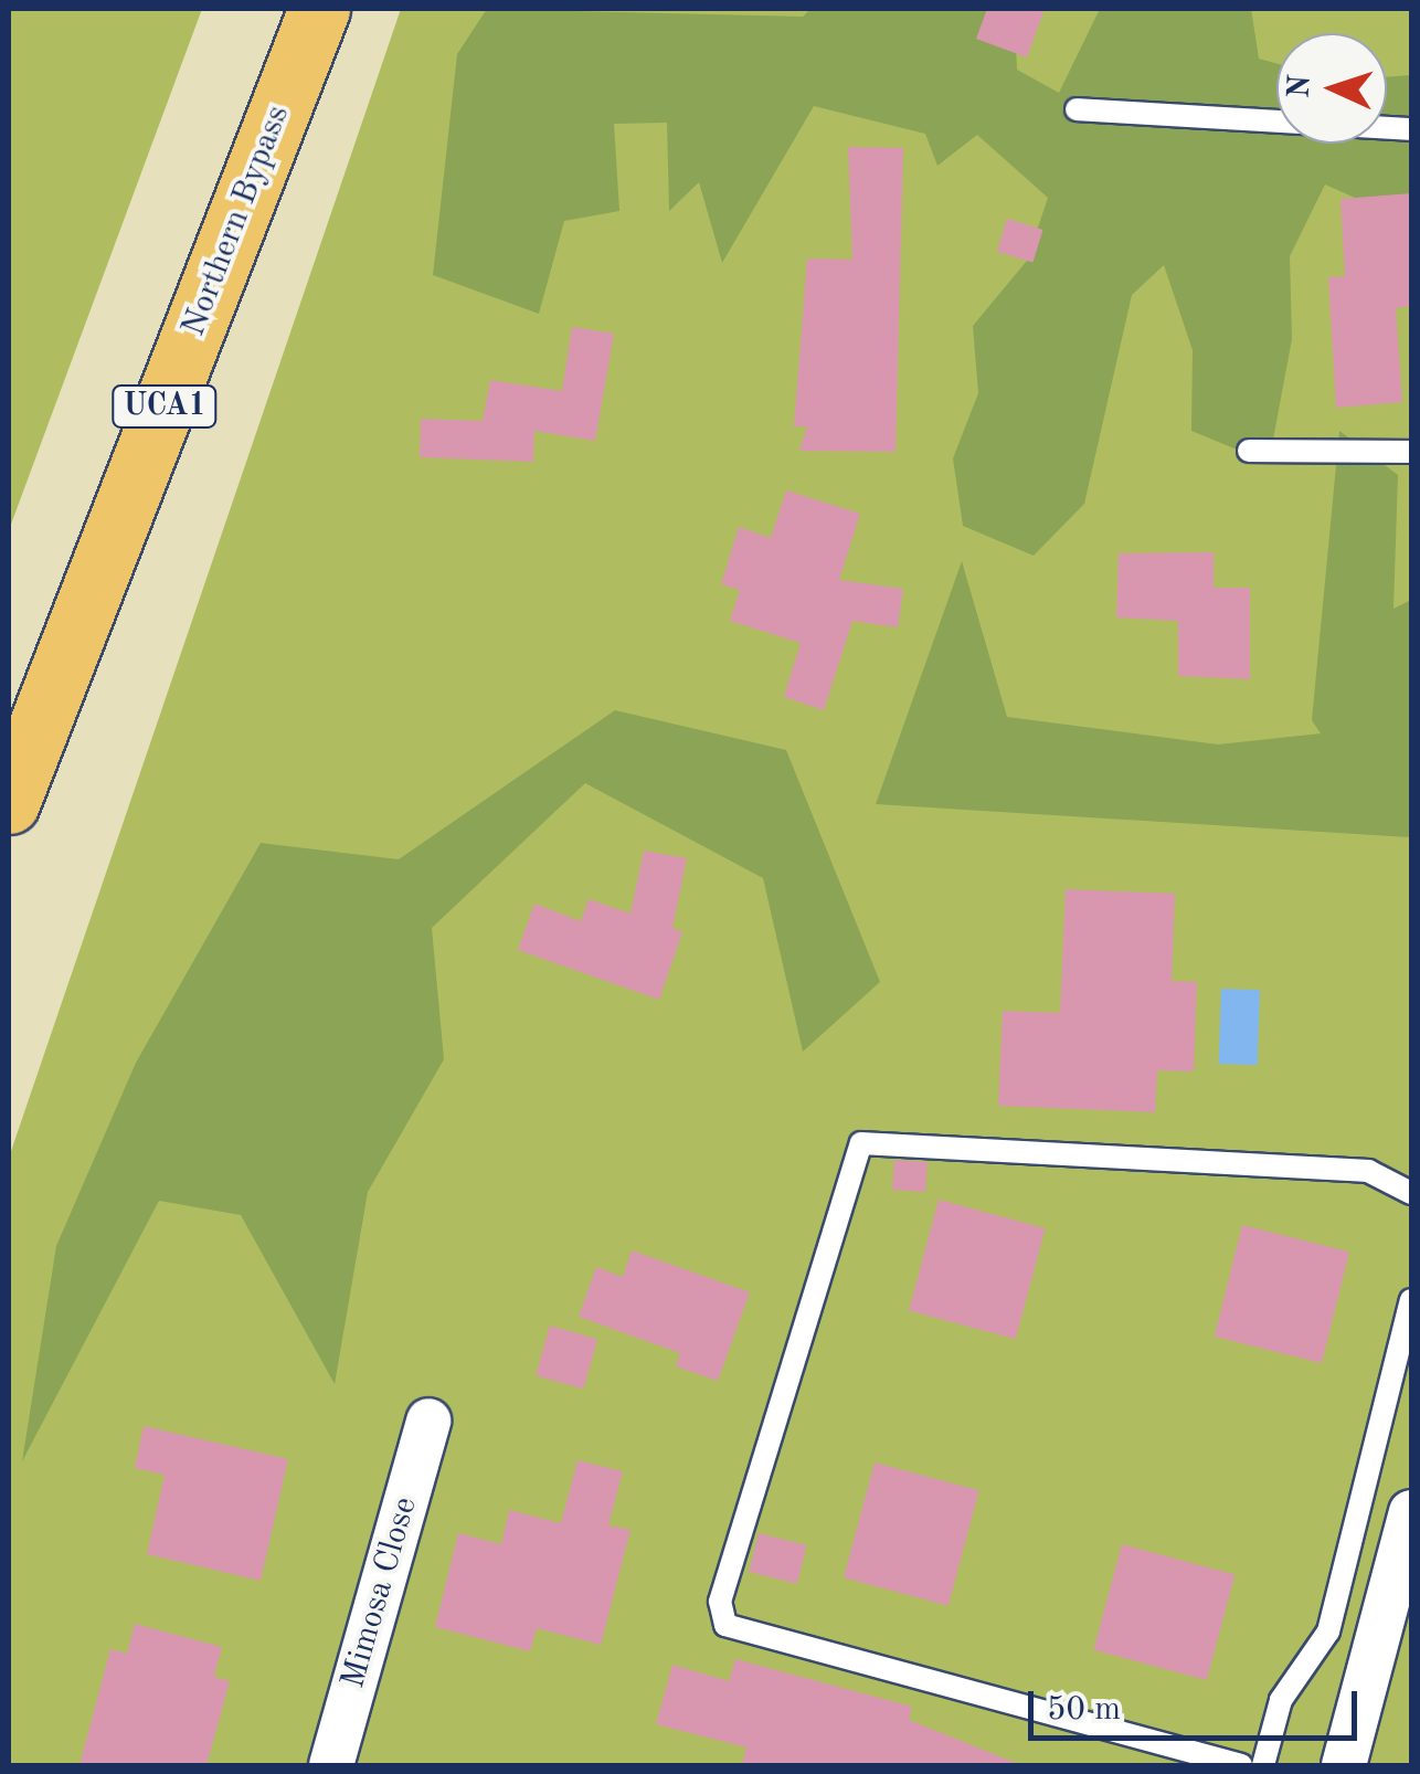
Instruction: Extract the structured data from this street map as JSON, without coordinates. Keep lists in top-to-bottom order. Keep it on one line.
{"streets":{"main road":["Northern Bypass","UCA1"],"street":["Mimosa Close"]},"scale_bar":"50 m","north":"left"}
